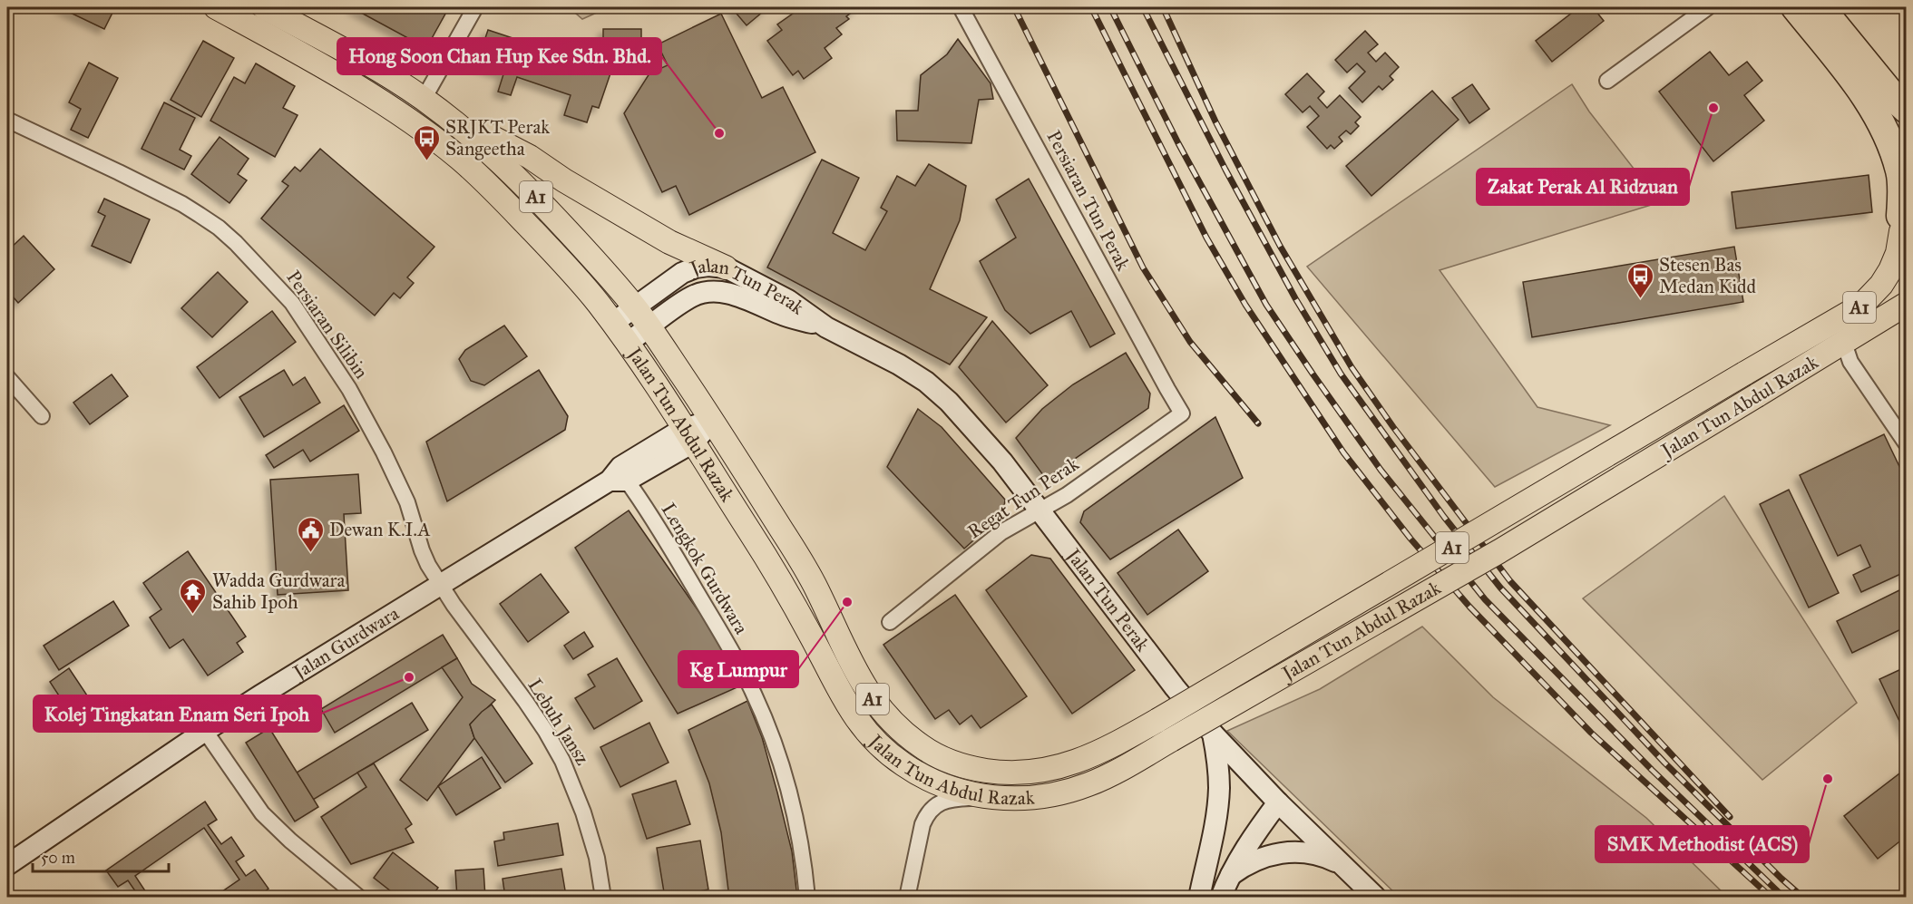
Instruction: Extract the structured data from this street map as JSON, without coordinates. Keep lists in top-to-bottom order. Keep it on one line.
{"streets":{"main road":["A1","Jalan Tun Perak","Jalan Tun Abdul Razak","Jalan Gurdwara"],"street":["Persiaran Tun Perak","Persiaran Silibin","Regat Tun Perak","Lengkok Gurdwara","Lebuh Jansz"]},"crossings":[["Persiaran Tun Perak","Regat Tun Perak"],["Jalan Tun Perak","Jalan Tun Abdul Razak"],["Jalan Tun Perak","Regat Tun Perak"],["Persiaran Silibin","Jalan Gurdwara"],["Persiaran Silibin","Lebuh Jansz"],["Jalan Tun Abdul Razak","Jalan Gurdwara"],["Lengkok Gurdwara","Jalan Gurdwara"],["Jalan Gurdwara","Lebuh Jansz"]],"places":{"other":["Zakat Perak Al Ridzuan","Hong Soon Chan Hup Kee Sdn. Bhd.","Kg Lumpur","Kolej Tingkatan Enam Seri Ipoh","SMK Methodist (ACS)"],"bus stop":["SRJKT Perak Sangeetha","Stesen Bas Medan Kidd"],"public building":["Dewan K.I.A"],"temple":["Wadda Gurdwara Sahib Ipoh"]},"scale_bar":"50 m"}
